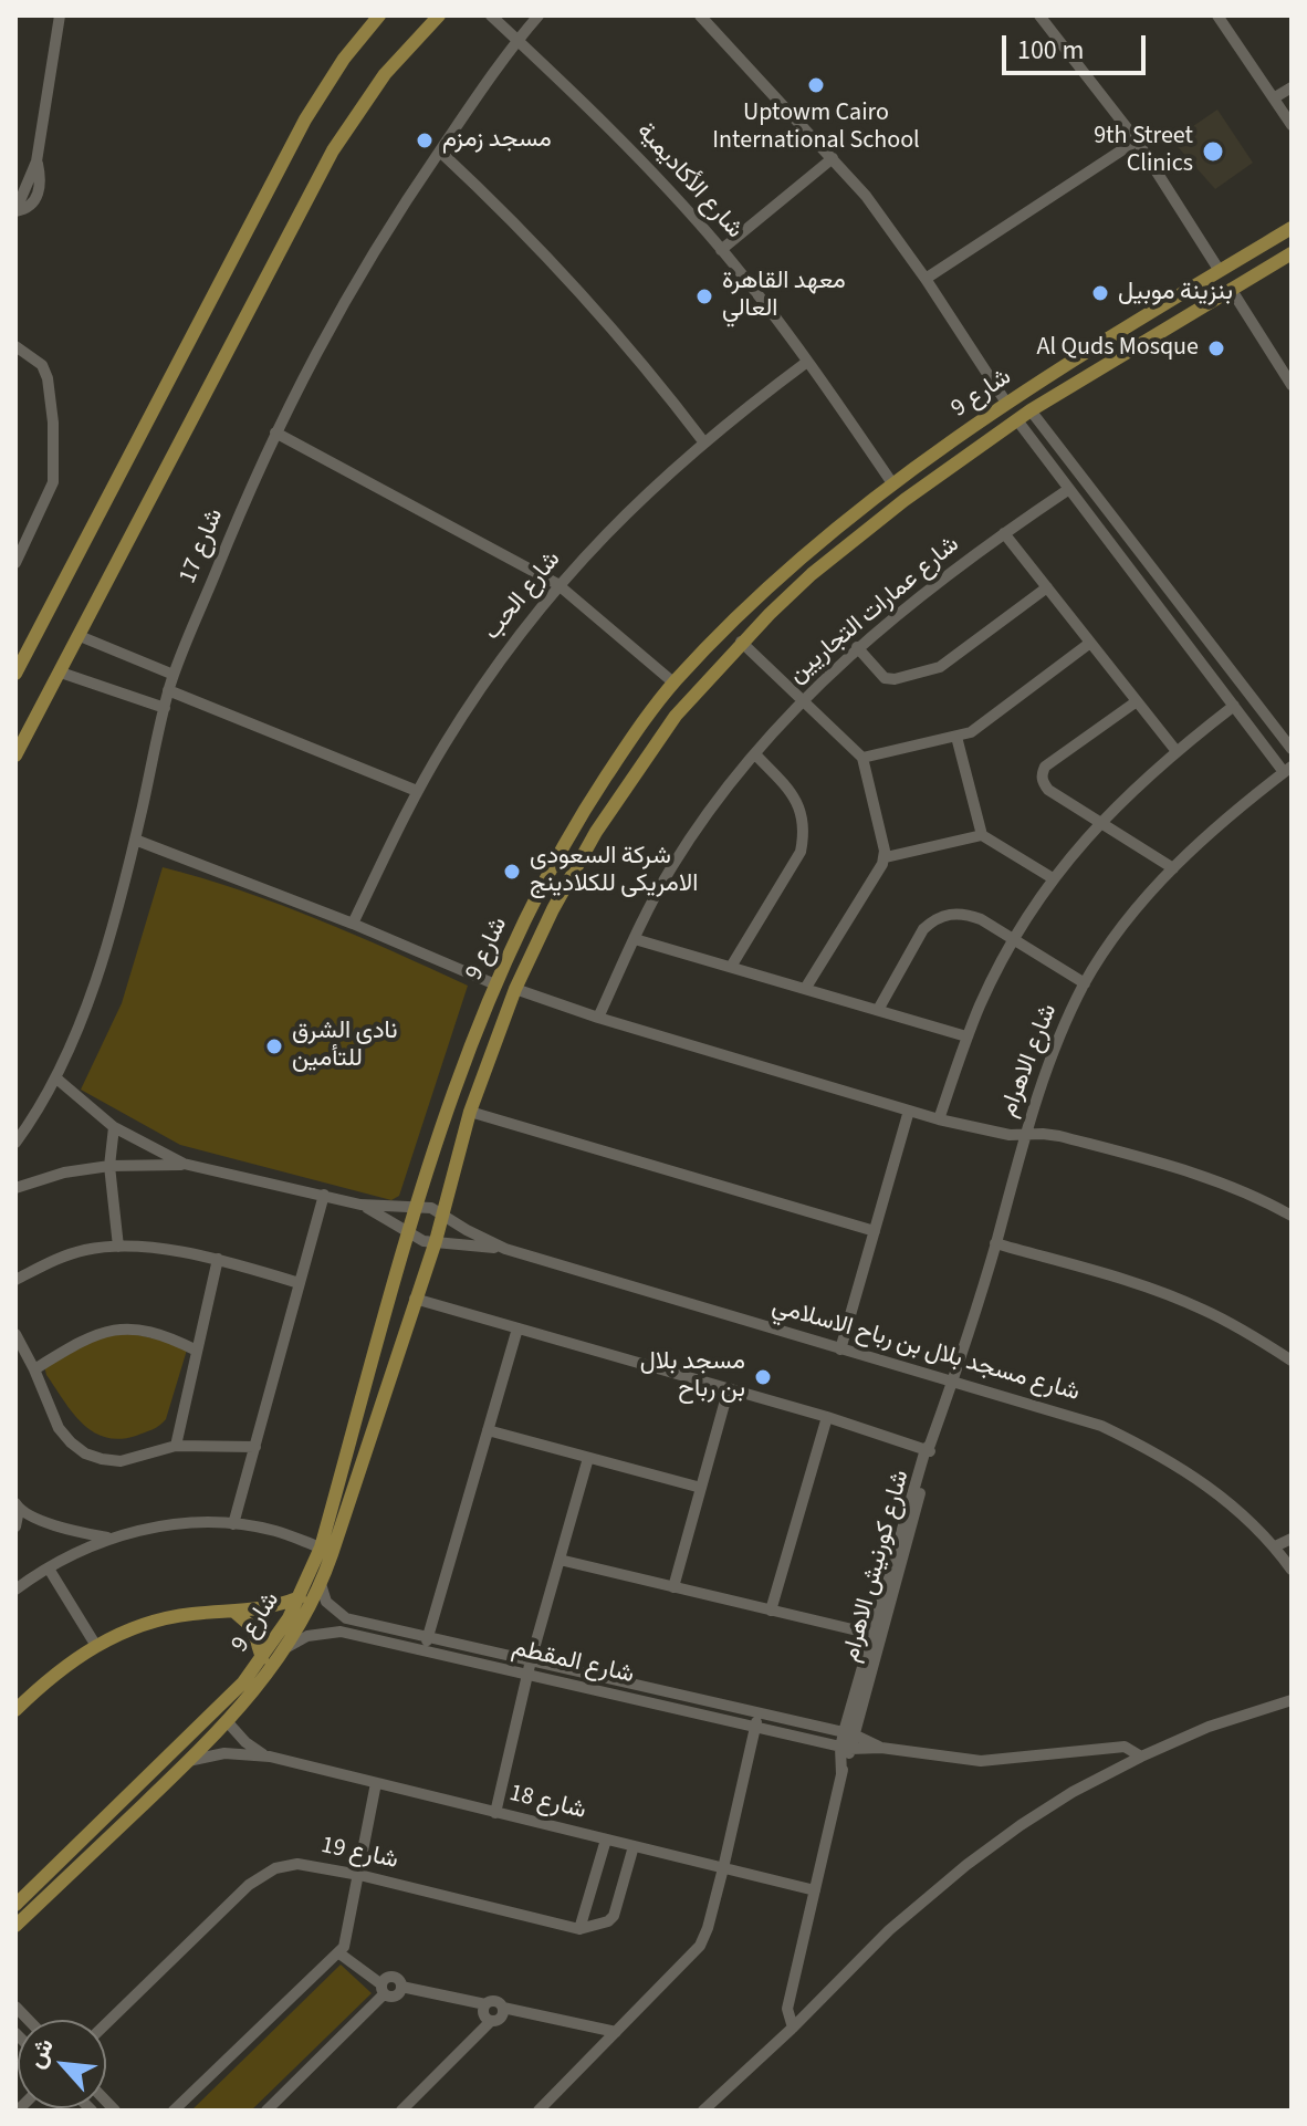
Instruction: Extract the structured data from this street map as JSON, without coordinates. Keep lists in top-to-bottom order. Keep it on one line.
{"streets":{"main road":["شارع 9"],"street":["شارع الأكاديمية","شارع 17","شارع الحب","شارع عمارات التجاريين","شارع الاهرام","شارع مسجد بلال بن رباح الاسلامي","شارع كورنيش الاهرام","شارع المقطم","شارع 18","شارع 19"]},"crossings":[["شارع الأكاديمية","شارع 9"],["شارع الأكاديمية","شارع 17"],["شارع الأكاديمية","شارع الحب"],["شارع 9","شارع مسجد بلال بن رباح الاسلامي"],["شارع 9","شارع المقطم"],["شارع 9","شارع 18"],["شارع الاهرام","شارع مسجد بلال بن رباح الاسلامي"],["شارع الاهرام","شارع كورنيش الاهرام"],["شارع كورنيش الاهرام","شارع المقطم"],["شارع كورنيش الاهرام","شارع 18"]],"places":["Uptowm Cairo International School","مسجد زمزم","9th Street Clinics","بنزينة موبيل","معهد القاهرة العالي","Al Quds Mosque","شركة السعودى الامريكى للكلادينج","نادى الشرق للتأمين","مسجد بلال بن رباح"],"scale_bar":"100 m","north":"top left"}
